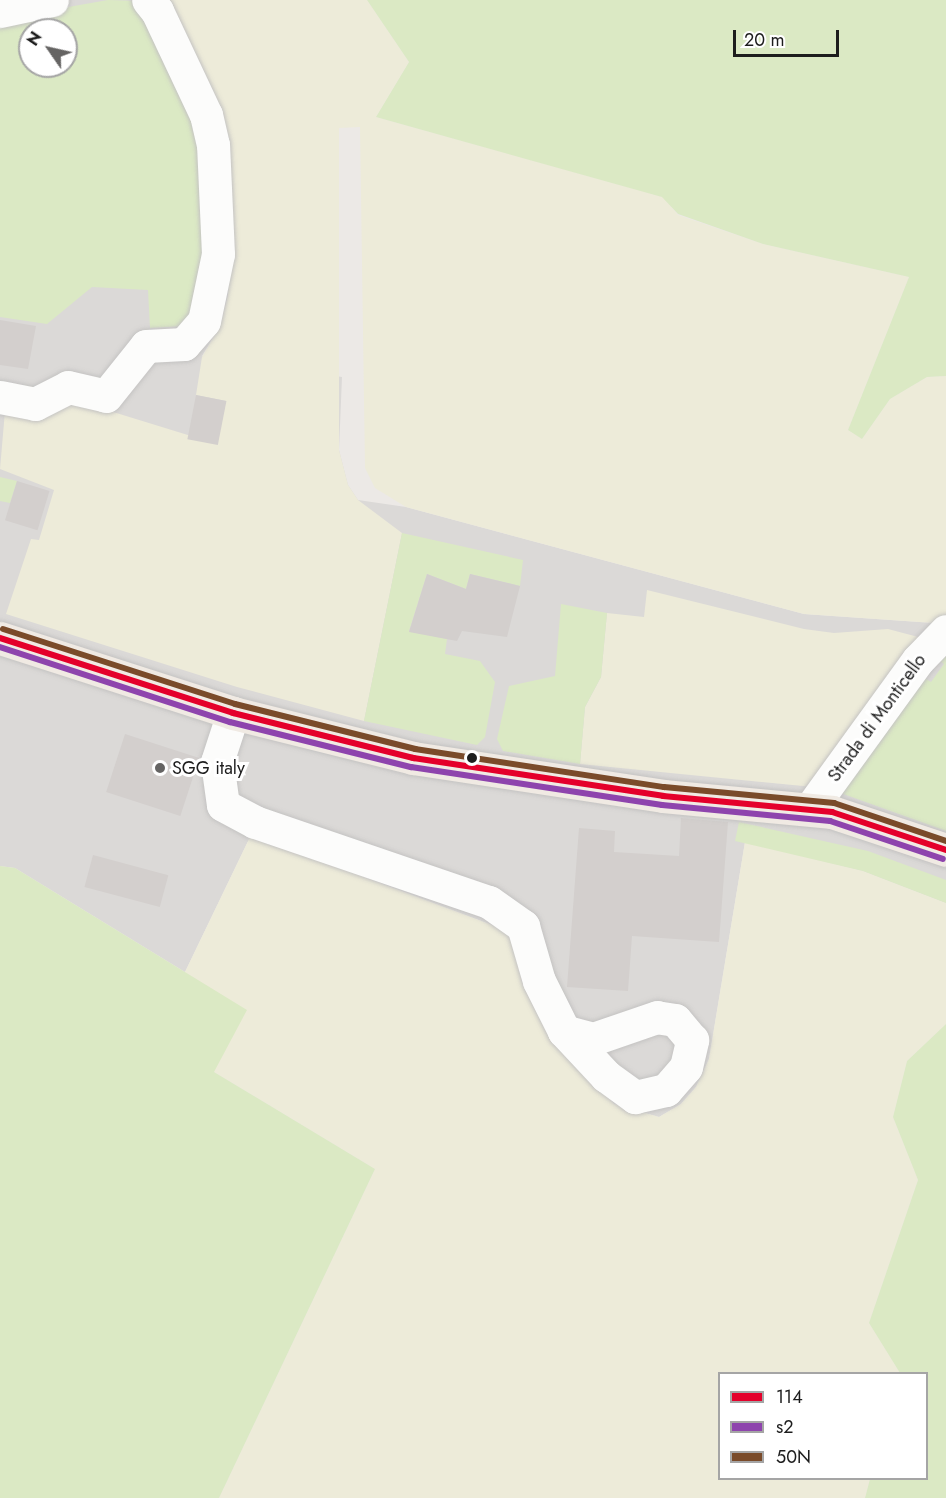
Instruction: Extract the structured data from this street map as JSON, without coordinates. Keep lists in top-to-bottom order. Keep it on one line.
{"streets":{"street":["Strada di Monticello"]},"places":["SGG italy"],"lines":["transit line 50N","transit line 114","transit line s2"],"legend":["114","s2","50N"],"scale_bar":"20 m","north":"top left"}
